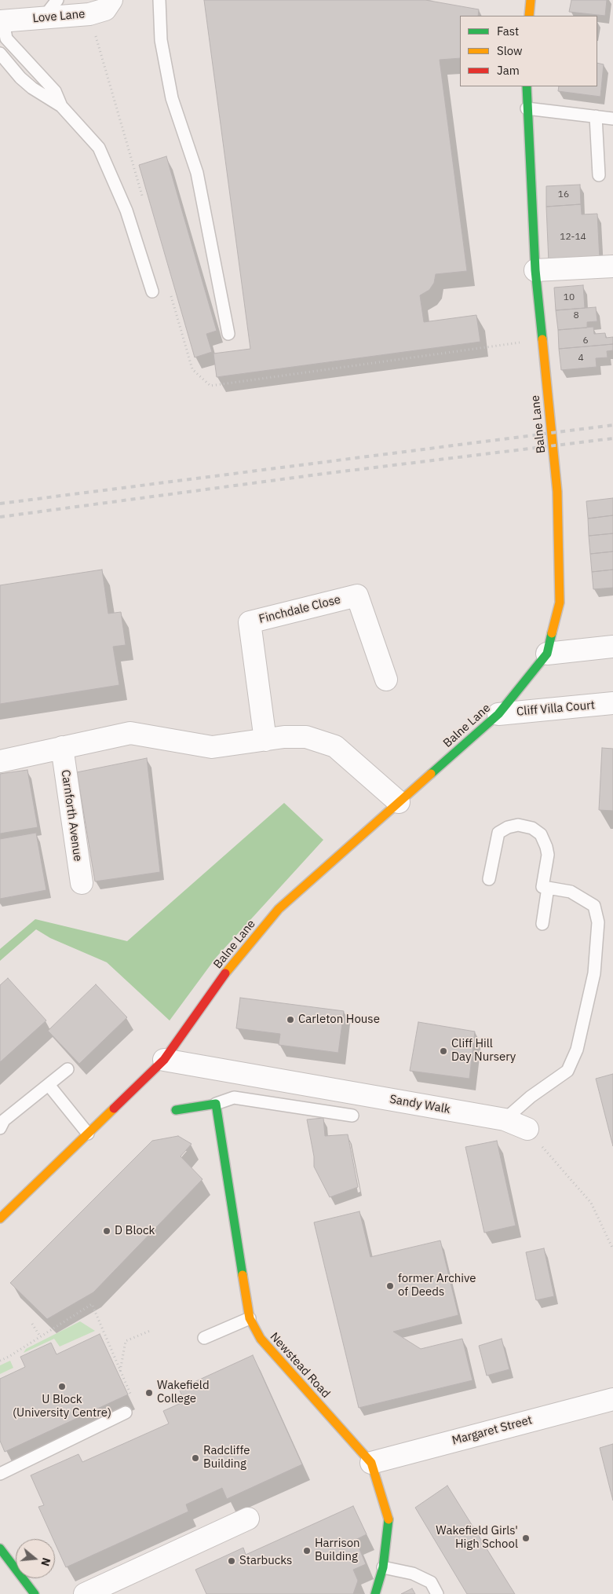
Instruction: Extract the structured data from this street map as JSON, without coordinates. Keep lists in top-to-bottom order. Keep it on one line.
{"streets":{"street":["Love Lane","Balne Lane","Finchdale Close","Cliff Villa Court","Carnforth Avenue","Sandy Walk","Newstead Road","Margaret Street"]},"crossings":[["Balne Lane","Cliff Villa Court"],["Balne Lane","Sandy Walk"],["Newstead Road","Margaret Street"]],"places":["Carleton House","Cliff Hill Day Nursery","D Block","former Archive of Deeds","U Block (University Centre)","Wakefield College","Radcliffe Building","Wakefield Girls' High School","Harrison Building","Starbucks"],"house_numbers":["16","12-14","10","8","6","4"],"legend":["Fast","Slow","Jam"],"north":"right"}
